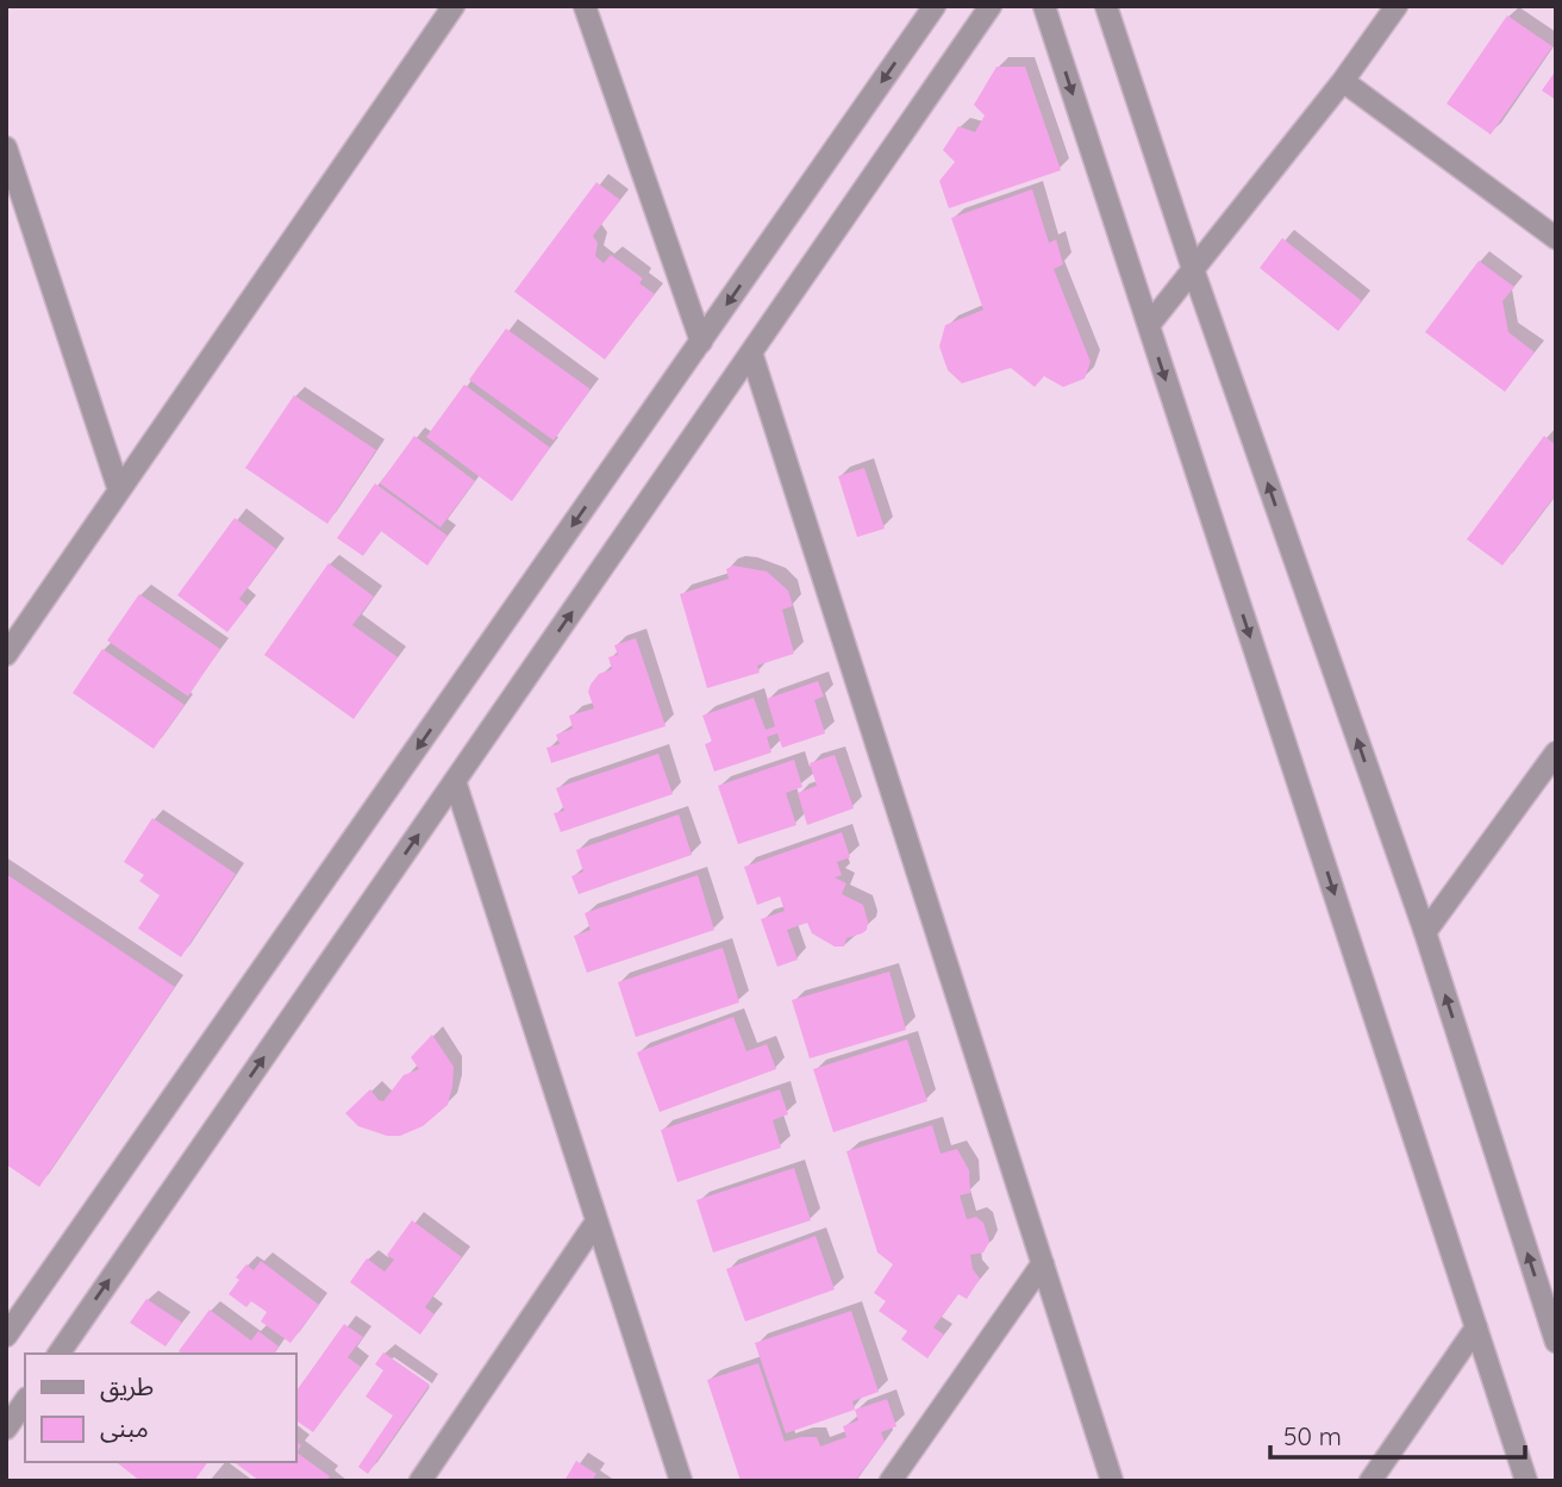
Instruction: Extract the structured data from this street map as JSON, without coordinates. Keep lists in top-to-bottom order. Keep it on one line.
{"legend":["طريق","مبنى"],"scale_bar":"50 m"}
